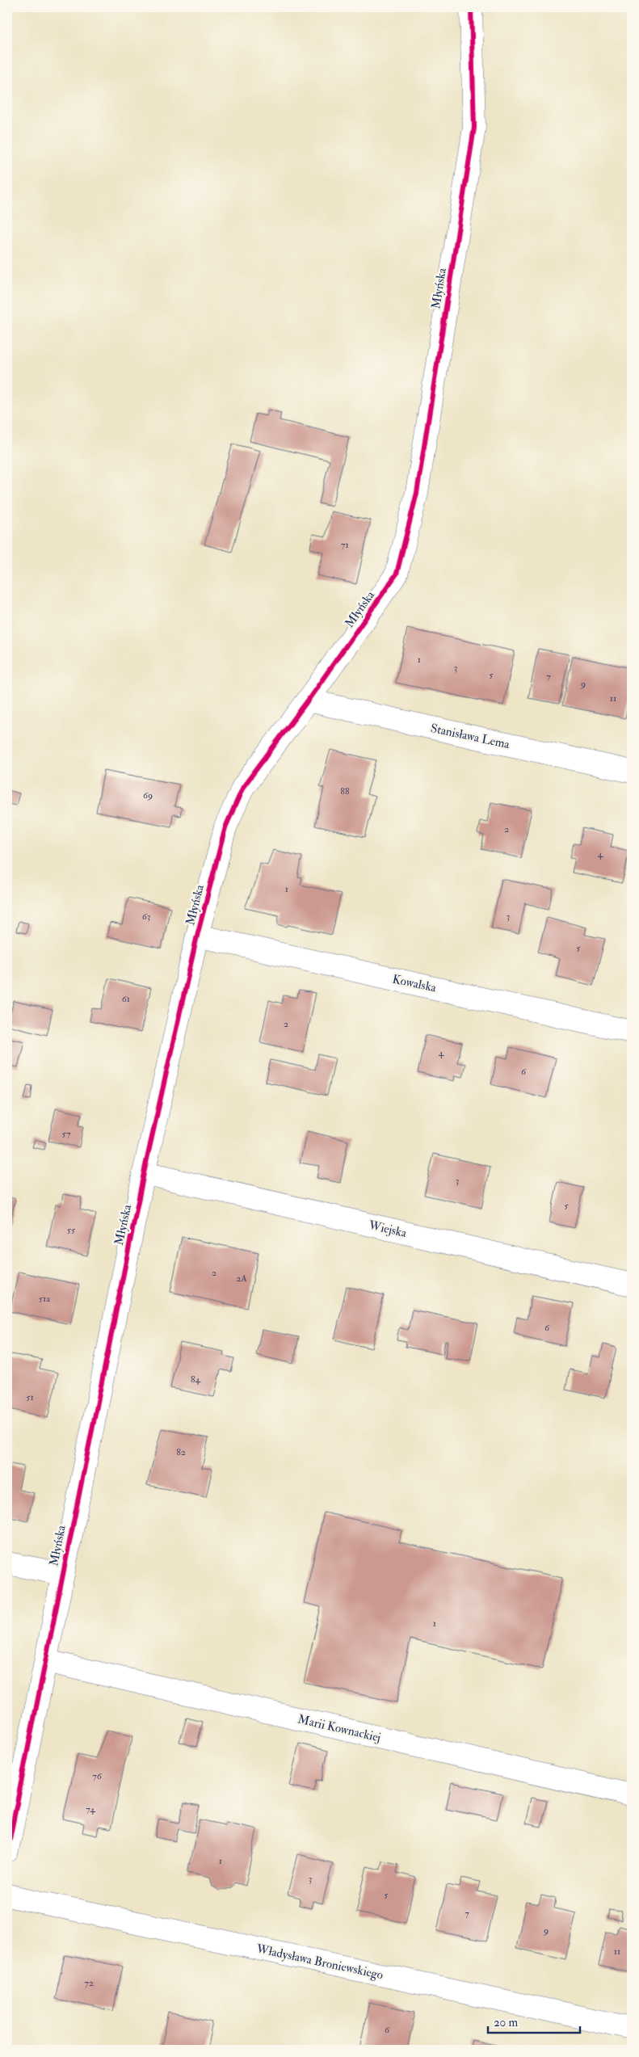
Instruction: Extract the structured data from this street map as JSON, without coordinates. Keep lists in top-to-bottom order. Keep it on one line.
{"streets":{"street":["Młyńska","Stanisława Lema","Kowalska","Wiejska","Marii Kownackiej","Władysława Broniewskiego"]},"crossings":[["Młyńska","Stanisława Lema"],["Młyńska","Kowalska"],["Młyńska","Wiejska"],["Młyńska","Marii Kownackiej"]],"house_numbers":["71","1","3","5","7","9","11","88","69","2","4","1","63","3","5","61","2","4","6","57","3","5","55","2","2A","51a","6","84","51","82","1","76","74","1","3","5","7","9","11","72","6"],"scale_bar":"20 m"}
